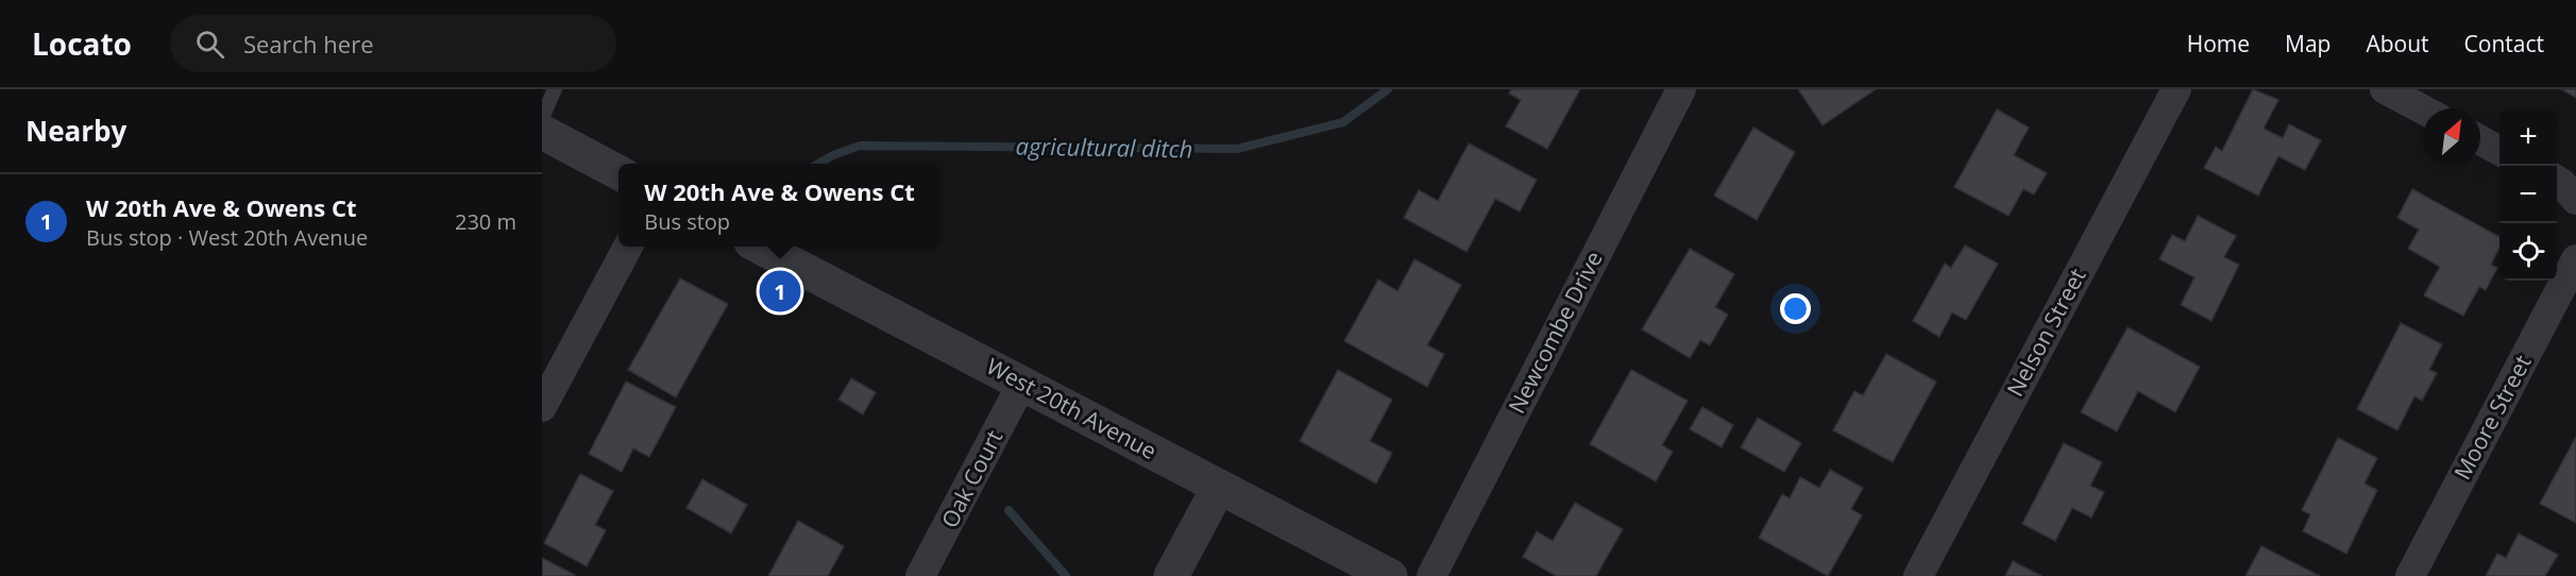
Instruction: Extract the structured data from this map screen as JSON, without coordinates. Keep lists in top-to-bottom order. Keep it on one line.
{"streets":{"street":["Newcombe Drive","Nelson Street","West 20th Avenue","Moore Street","Oak Court"]},"crossings":[["West 20th Avenue","Oak Court"]],"water":["agricultural ditch"],"north":"top right","page":{"header":"Locato","search":"Search here","nav":["Home","Map","About","Contact"],"heading":"Nearby","map_buttons":["+","−"],"popup":["W 20th Ave & Owens Ct","Bus stop"],"list":[{"mark":"1","name":"W 20th Ave & Owens Ct","note":"Bus stop · West 20th Avenue","value":"230 m"}],"pins":"1"}}
